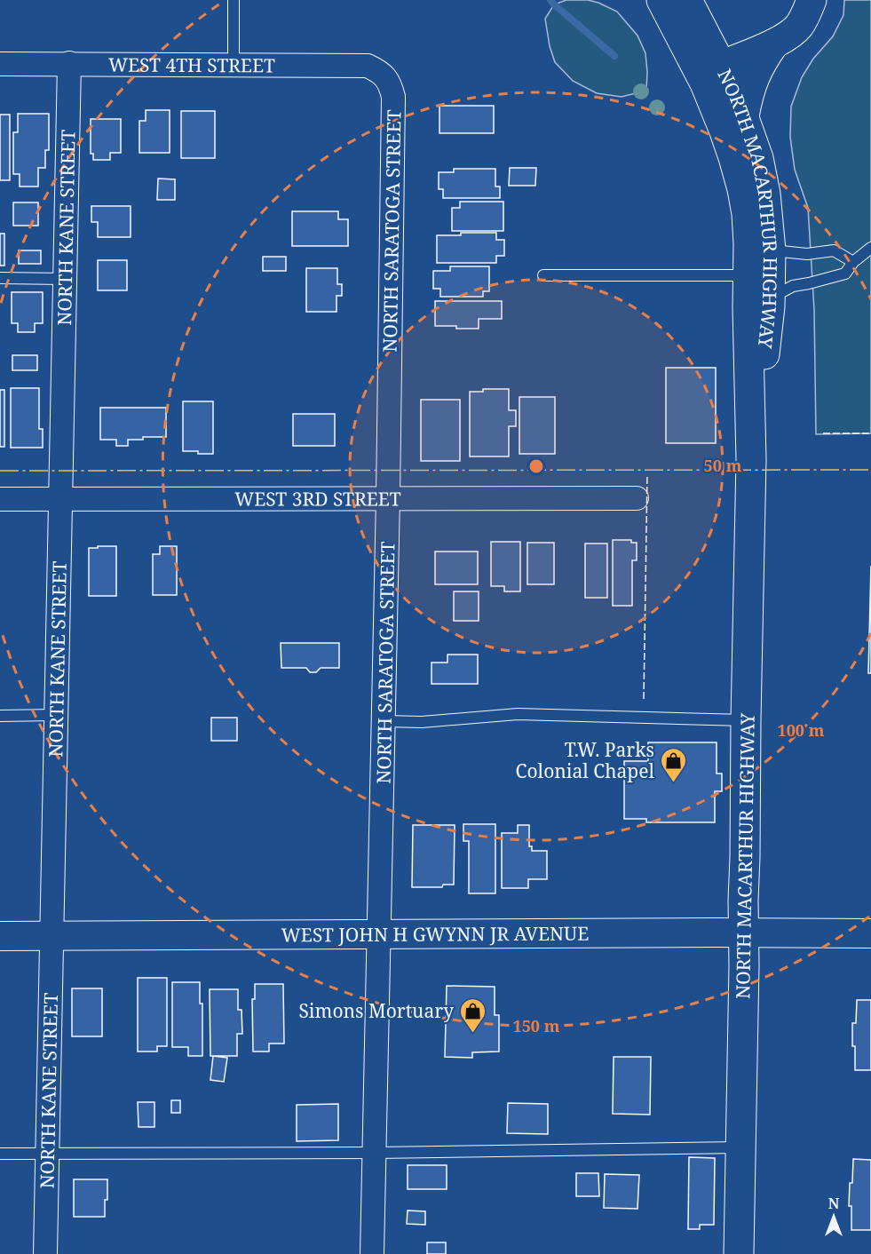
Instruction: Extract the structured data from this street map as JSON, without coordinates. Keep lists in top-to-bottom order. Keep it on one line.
{"streets":{"main road":["NORTH MACARTHUR HIGHWAY"],"street":["WEST 4TH STREET","NORTH KANE STREET","NORTH SARATOGA STREET","WEST 3RD STREET","WEST JOHN H GWYNN JR AVENUE"]},"crossings":[["WEST 4TH STREET","NORTH KANE STREET"],["WEST 4TH STREET","NORTH SARATOGA STREET"],["NORTH MACARTHUR HIGHWAY","WEST JOHN H GWYNN JR AVENUE"],["NORTH KANE STREET","WEST 3RD STREET"],["NORTH KANE STREET","WEST JOHN H GWYNN JR AVENUE"],["NORTH SARATOGA STREET","WEST 3RD STREET"],["NORTH SARATOGA STREET","WEST JOHN H GWYNN JR AVENUE"]],"places":{"shop":["T.W. Parks Colonial Chapel","Simons Mortuary"]},"north":"top","rings":["50 m","100 m","150 m"]}
